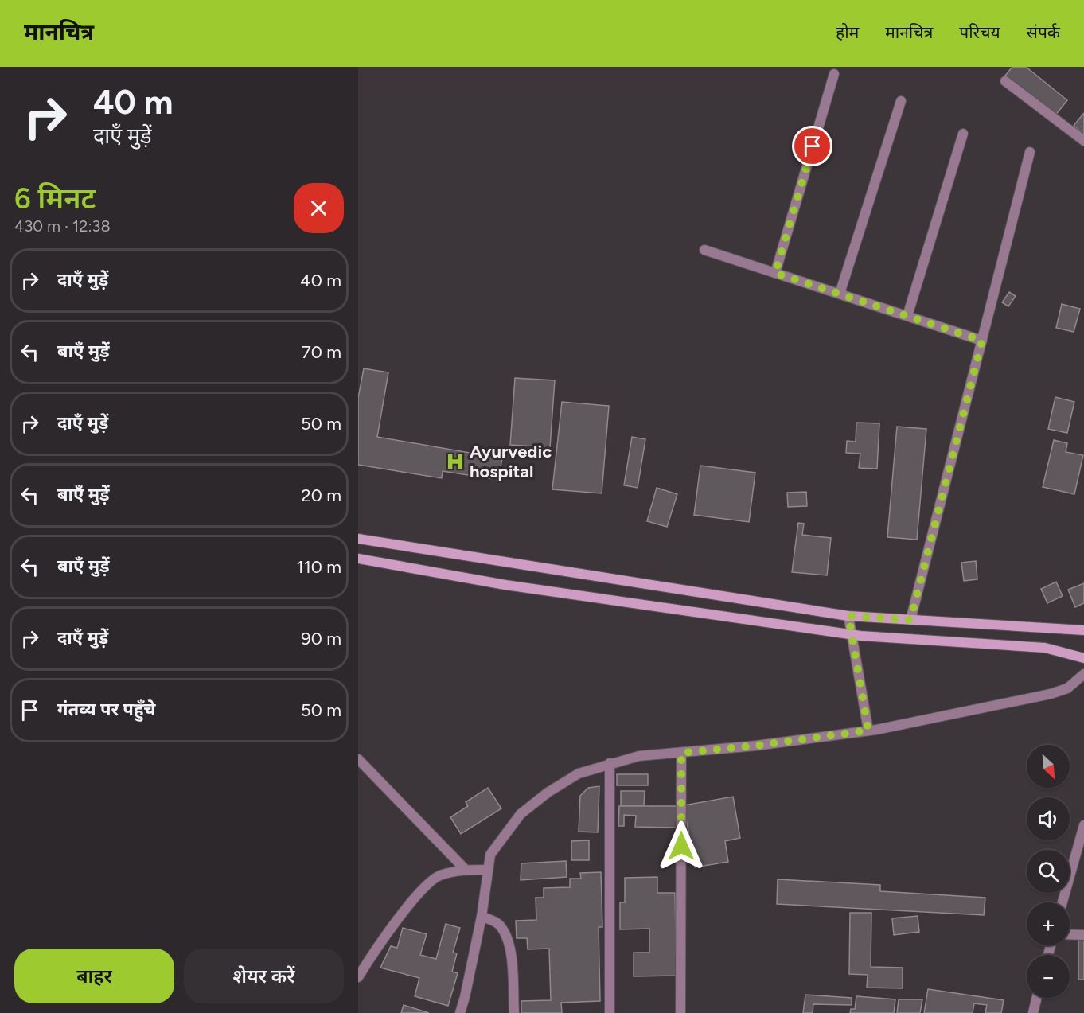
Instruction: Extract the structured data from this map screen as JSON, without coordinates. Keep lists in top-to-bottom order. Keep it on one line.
{"places":{"hospital":["Ayurvedic hospital"]},"north":"bottom right","page":{"header":"मानचित्र","nav":["होम","मानचित्र","परिचय","संपर्क"],"turn":["40 m","दाएँ मुड़ें"],"heading":["6 मिनट","430 m · 12:38"],"list":[{"name":"दाएँ मुड़ें","value":"40 m"},{"name":"बाएँ मुड़ें","value":"70 m"},{"name":"दाएँ मुड़ें","value":"50 m"},{"name":"बाएँ मुड़ें","value":"20 m"},{"name":"बाएँ मुड़ें","value":"110 m"},{"name":"दाएँ मुड़ें","value":"90 m"},{"name":"गंतव्य पर पहुँचे","value":"50 m"}],"map_buttons":["+","−"],"buttons":["बाहर","शेयर करें"]}}
